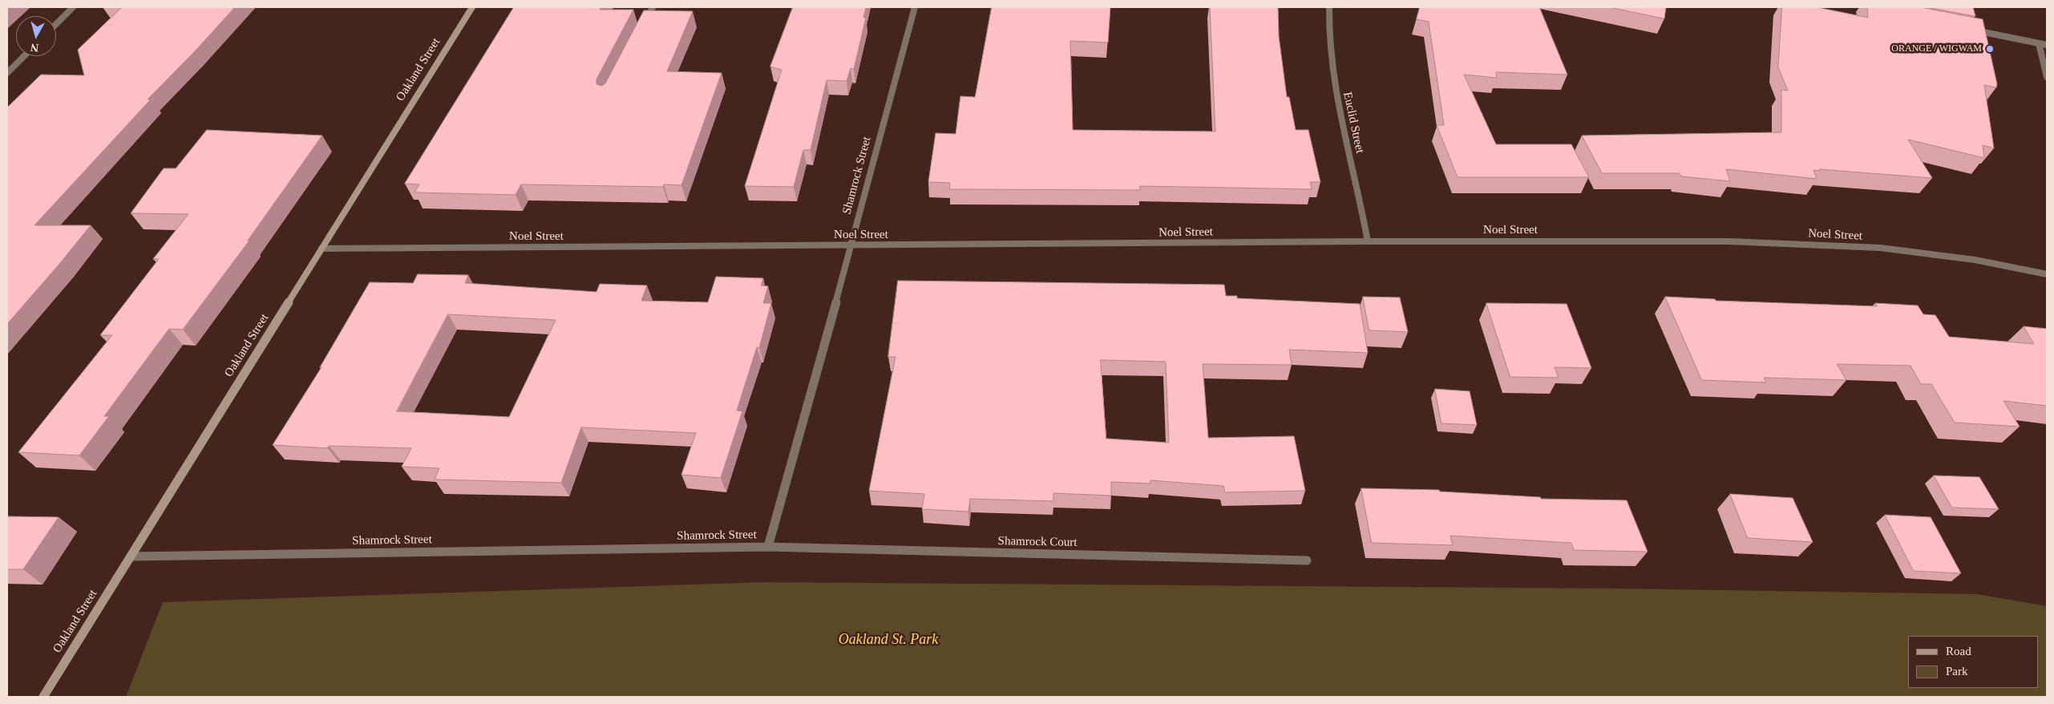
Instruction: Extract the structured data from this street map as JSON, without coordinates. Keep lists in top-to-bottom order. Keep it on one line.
{"streets":{"main road":["Oakland Street"],"street":["Euclid Street","Shamrock Street","Noel Street","Shamrock Court"]},"crossings":[["Oakland Street","Shamrock Street"],["Oakland Street","Noel Street"],["Euclid Street","Noel Street"],["Shamrock Street","Noel Street"],["Shamrock Street","Shamrock Court"]],"parks":["Oakland St. Park"],"places":["ORANGE / WIGWAM"],"legend":["Road","Park"],"north":"bottom"}
